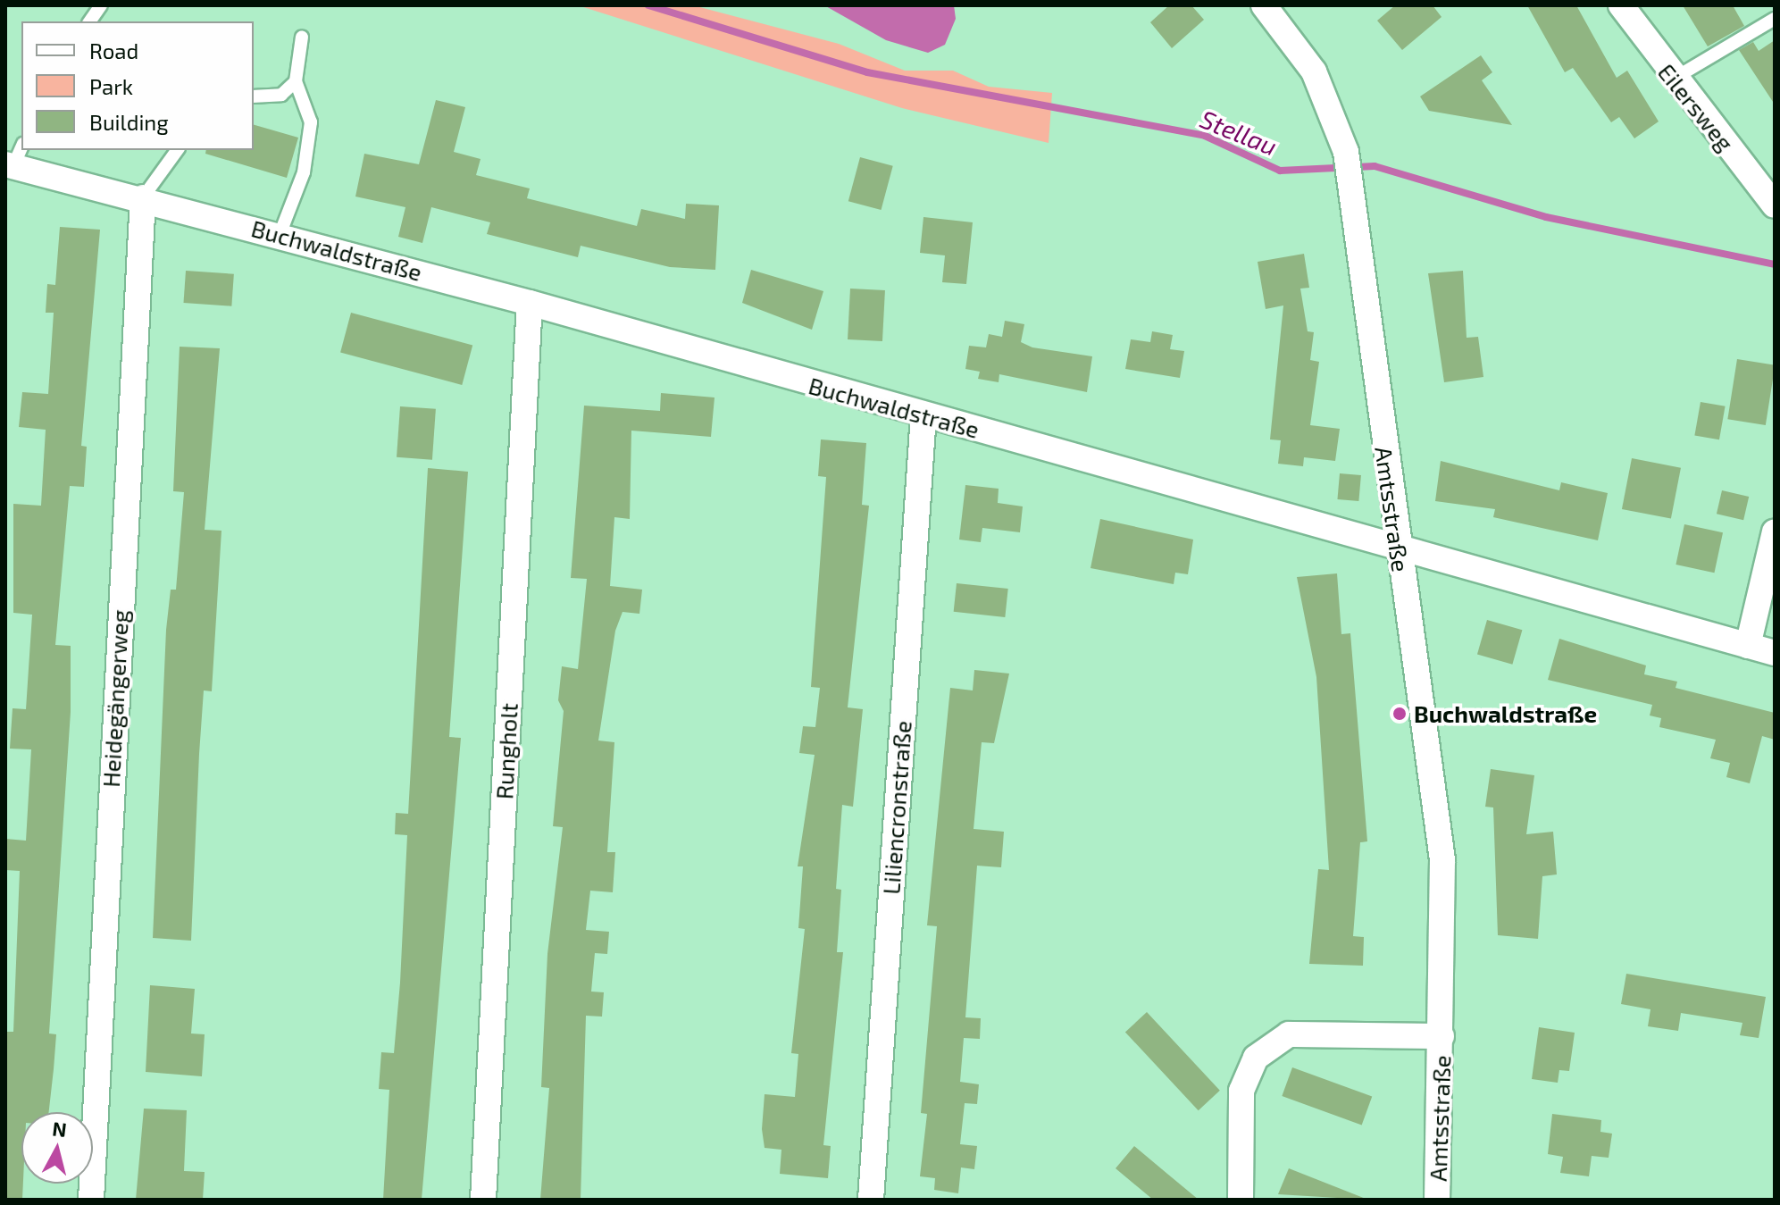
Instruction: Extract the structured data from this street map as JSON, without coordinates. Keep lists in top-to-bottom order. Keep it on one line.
{"streets":{"street":["Eilersweg","Buchwaldstraße","Amtsstraße","Heidegängerweg","Rungholt","Liliencronstraße"]},"crossings":[["Buchwaldstraße","Amtsstraße"],["Buchwaldstraße","Heidegängerweg"],["Buchwaldstraße","Rungholt"],["Buchwaldstraße","Liliencronstraße"]],"water":["Stellau"],"places":["Buchwaldstraße"],"legend":["Road","Park","Building"],"north":"top"}
